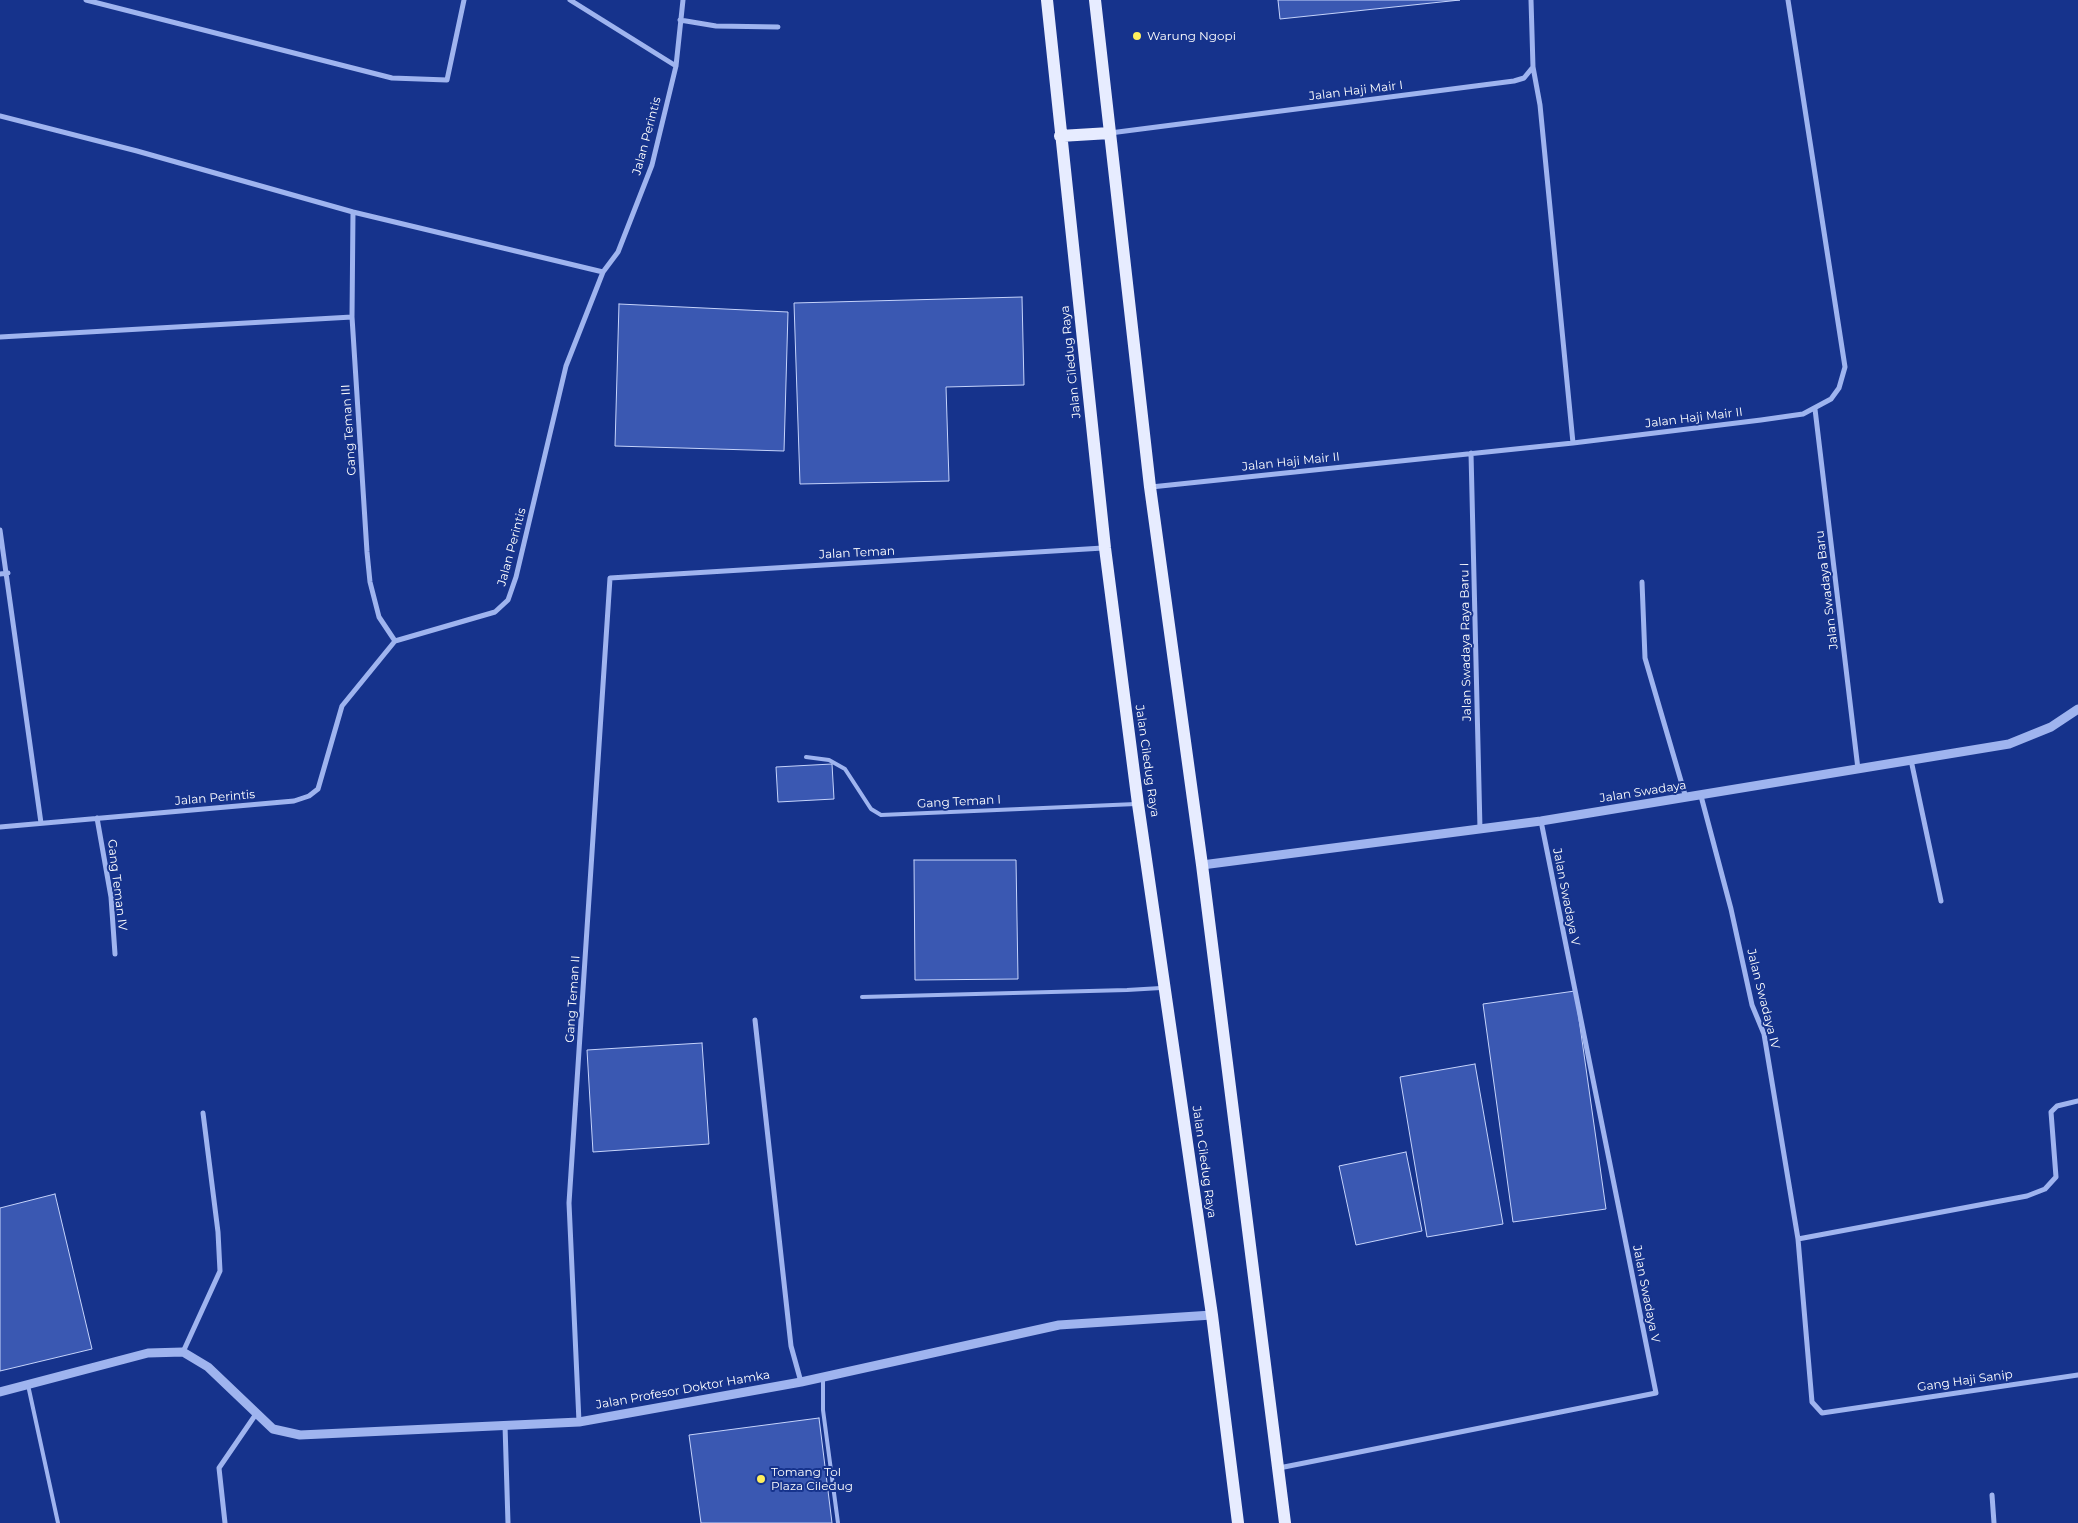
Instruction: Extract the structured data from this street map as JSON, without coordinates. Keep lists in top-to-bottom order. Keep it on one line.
{"streets":{"main road":["Jalan Ciledug Raya"],"street":["Jalan Haji Mair I","Jalan Perintis","Jalan Haji Mair II","Gang Teman III","Jalan Teman","Jalan Swadaya Baru","Jalan Swadaya Raya Baru I","Jalan Swadaya","Gang Teman IV","Jalan Swadaya V","Gang Teman II","Jalan Swadaya IV","Gang Haji Sanip","Jalan Profesor Doktor Hamka"],"lane":["Gang Teman I"]},"crossings":[["Jalan Perintis","Gang Teman III"],["Jalan Perintis","Gang Teman IV"],["Jalan Ciledug Raya","Jalan Teman"],["Jalan Ciledug Raya","Gang Teman I"],["Jalan Ciledug Raya","Jalan Profesor Doktor Hamka"],["Jalan Haji Mair II","Jalan Swadaya Baru"],["Jalan Haji Mair II","Jalan Swadaya Raya Baru I"],["Jalan Teman","Gang Teman II"],["Jalan Swadaya Baru","Jalan Swadaya"],["Jalan Swadaya Raya Baru I","Jalan Swadaya"],["Jalan Swadaya","Jalan Swadaya V"],["Jalan Swadaya","Jalan Swadaya IV"],["Gang Teman II","Jalan Profesor Doktor Hamka"],["Jalan Swadaya IV","Gang Haji Sanip"]],"places":["Warung Ngopi","Tomang Tol Plaza Ciledug"]}
